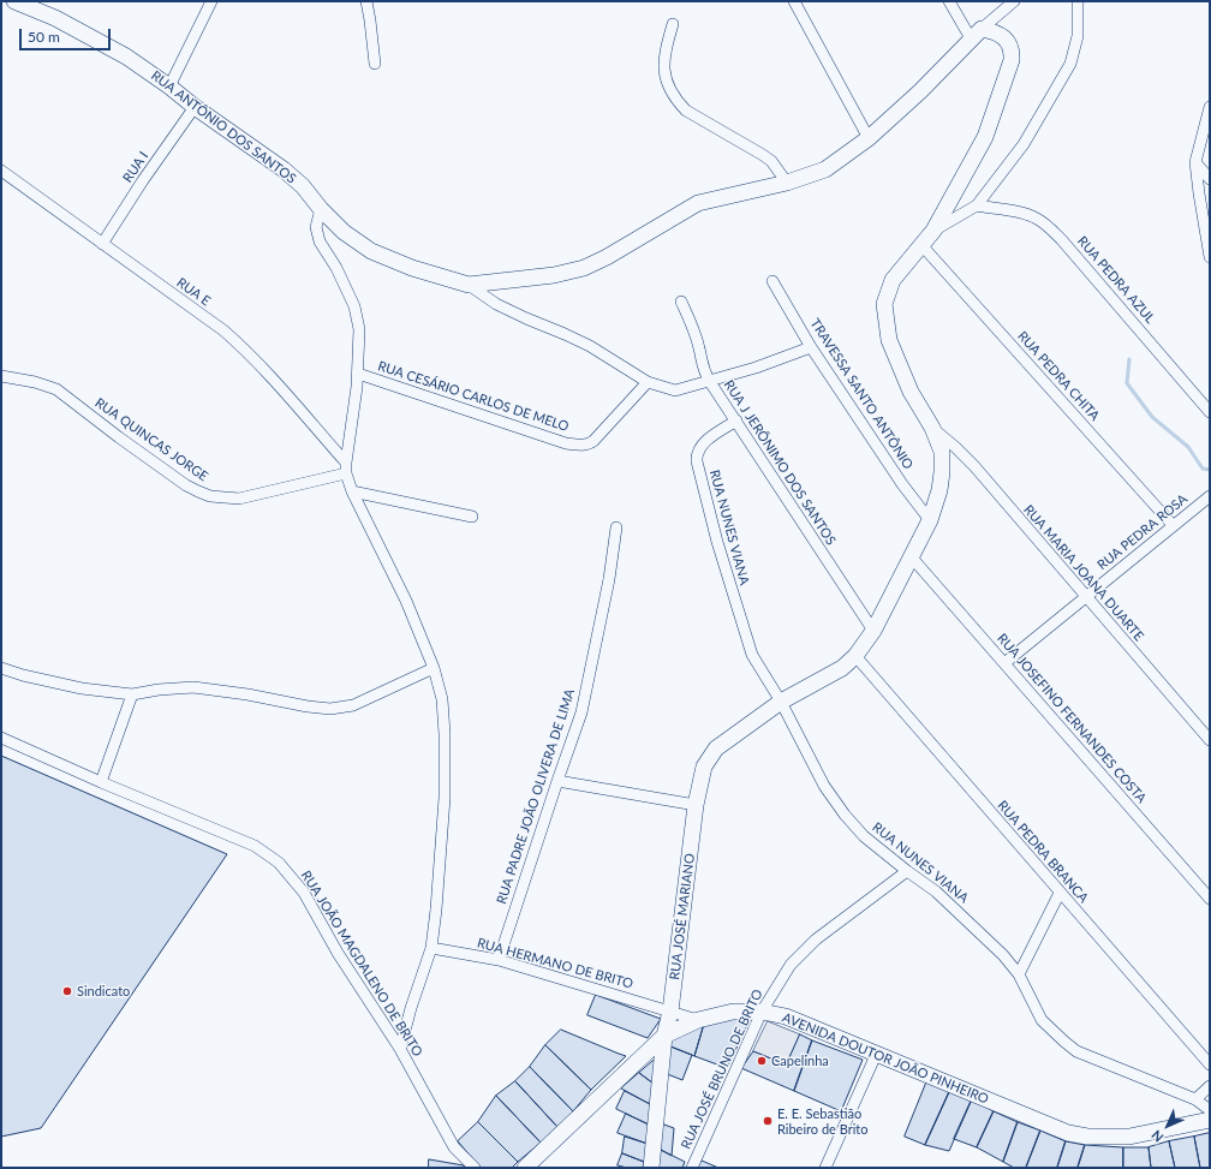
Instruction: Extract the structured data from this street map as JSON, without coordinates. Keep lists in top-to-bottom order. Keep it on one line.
{"streets":{"street":["RUA ANTÔNIO DOS SANTOS","RUA I","RUA PEDRA AZUL","RUA E","RUA PEDRA CHITA","TRAVESSA SANTO ANTÔNIO","RUA CESÁRIO CARLOS DE MELO","RUA QUINCAS JORGE","RUA J JERÔNIMO DOS SANTOS","RUA NUNES VIANA","RUA PEDRA ROSA","RUA MARIA JOANA DUARTE","RUA JOSEFINO FERNANDES COSTA","RUA PADRE JOÃO OLIVERA DE LIMA","RUA PEDRA BRANCA","RUA JOSÉ MARIANO","RUA JOÃO MAGDALENO DE BRITO","RUA HERMANO DE BRITO","AVENIDA DOUTOR JOÃO PINHEIRO","RUA JOSÉ BRUNO DE BRITO"]},"crossings":[["RUA ANTÔNIO DOS SANTOS","RUA I"],["RUA I","RUA E"],["RUA E","RUA QUINCAS JORGE"],["RUA PEDRA CHITA","RUA PEDRA ROSA"],["RUA J JERÔNIMO DOS SANTOS","RUA NUNES VIANA"],["RUA NUNES VIANA","RUA JOSÉ MARIANO"],["RUA NUNES VIANA","RUA JOSÉ BRUNO DE BRITO"],["RUA PEDRA ROSA","RUA MARIA JOANA DUARTE"],["RUA PEDRA ROSA","RUA JOSEFINO FERNANDES COSTA"],["RUA PADRE JOÃO OLIVERA DE LIMA","RUA HERMANO DE BRITO"],["RUA JOSÉ MARIANO","RUA HERMANO DE BRITO"],["RUA JOSÉ MARIANO","AVENIDA DOUTOR JOÃO PINHEIRO"],["RUA HERMANO DE BRITO","AVENIDA DOUTOR JOÃO PINHEIRO"],["AVENIDA DOUTOR JOÃO PINHEIRO","RUA JOSÉ BRUNO DE BRITO"]],"places":["Sindicato","Capelinha","E. E. Sebastião Ribeiro de Brito"],"scale_bar":"50 m","north":"bottom left"}
